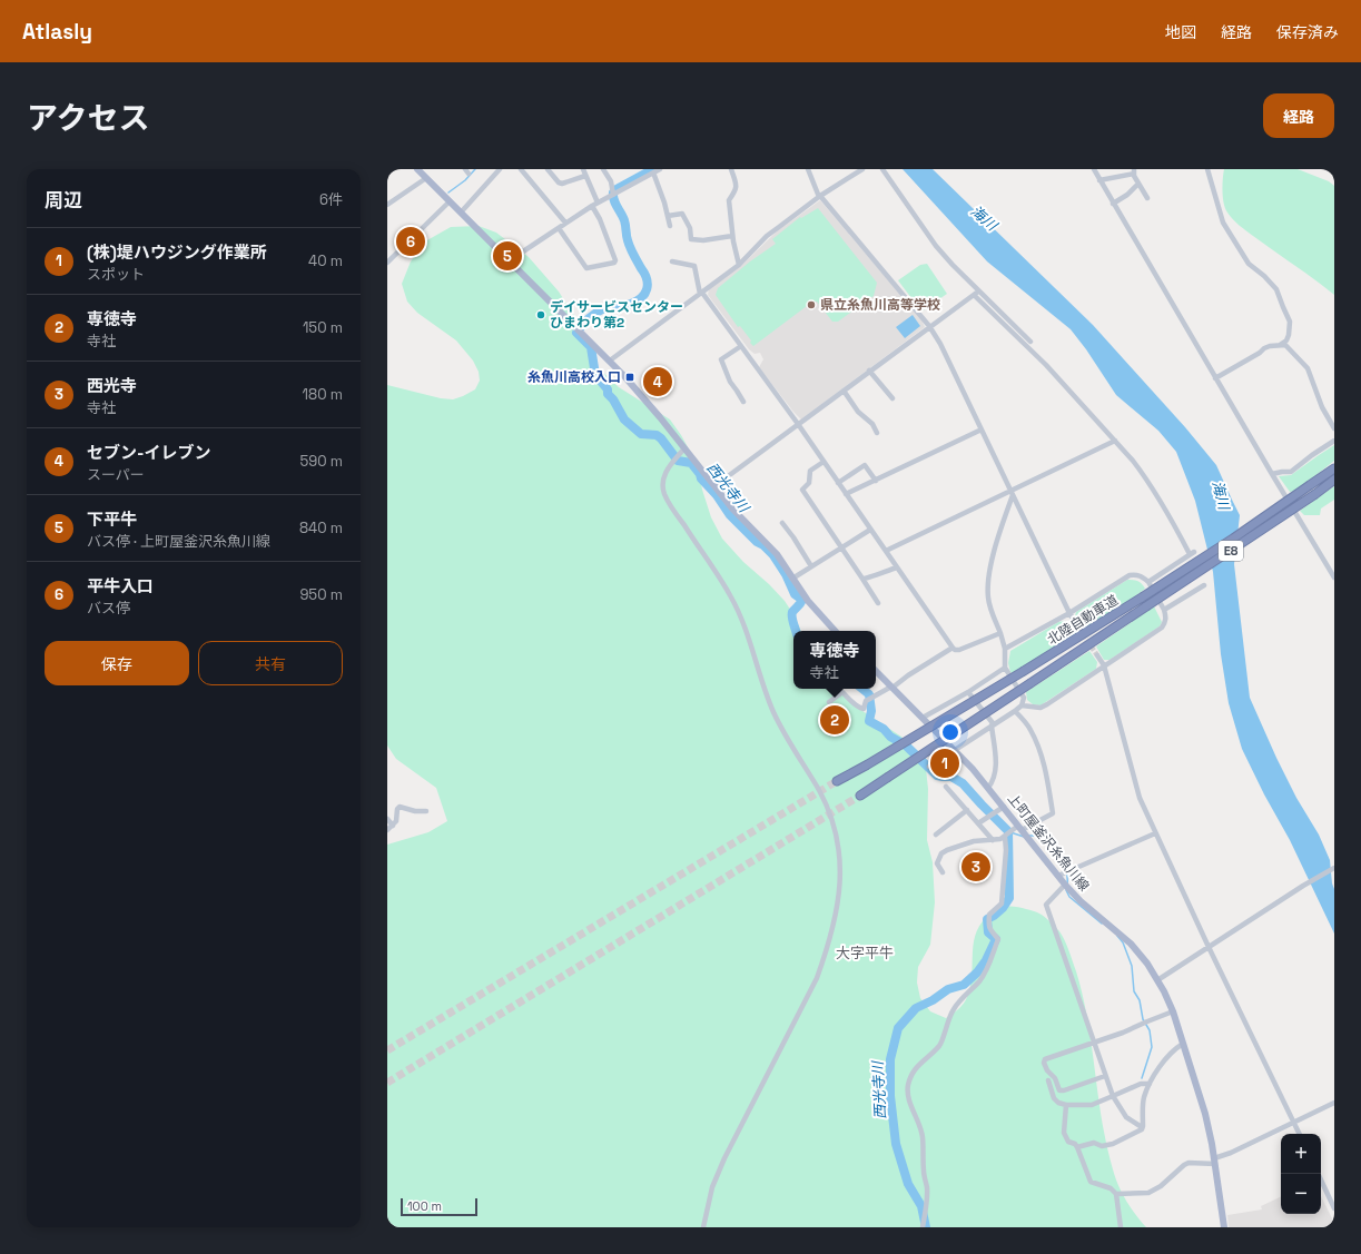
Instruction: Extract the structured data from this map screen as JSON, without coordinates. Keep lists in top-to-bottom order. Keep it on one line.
{"streets":{"highway":["E8","北陸自動車道"],"main road":["上町屋釜沢糸魚川線"]},"districts":["大字平牛"],"water":["海川","西光寺川"],"places":{"other":["県立糸魚川高等学校","デイサービスセンター ひまわり第2"],"transit":["糸魚川高校入口"]},"scale_bar":"100 m","page":{"header":"Atlasly","nav":["地図","経路","保存済み"],"title":"アクセス","buttons":["経路",["保存","共有"]],"heading":["周辺","6件"],"pins":["6","5","4","2","1","3"],"list":[{"mark":"1","name":"(株)堤ハウジング作業所","note":"スポット","value":"40 m"},{"mark":"2","name":"専徳寺","note":"寺社","value":"150 m"},{"mark":"3","name":"西光寺","note":"寺社","value":"180 m"},{"mark":"4","name":"セブン-イレブン","note":"スーパー","value":"590 m"},{"mark":"5","name":"下平牛","note":"バス停 · 上町屋釜沢糸魚川線","value":"840 m"},{"mark":"6","name":"平牛入口","note":"バス停","value":"950 m"}],"popup":["専徳寺","寺社"],"map_buttons":["+","−"],"scale":"100 m"}}
